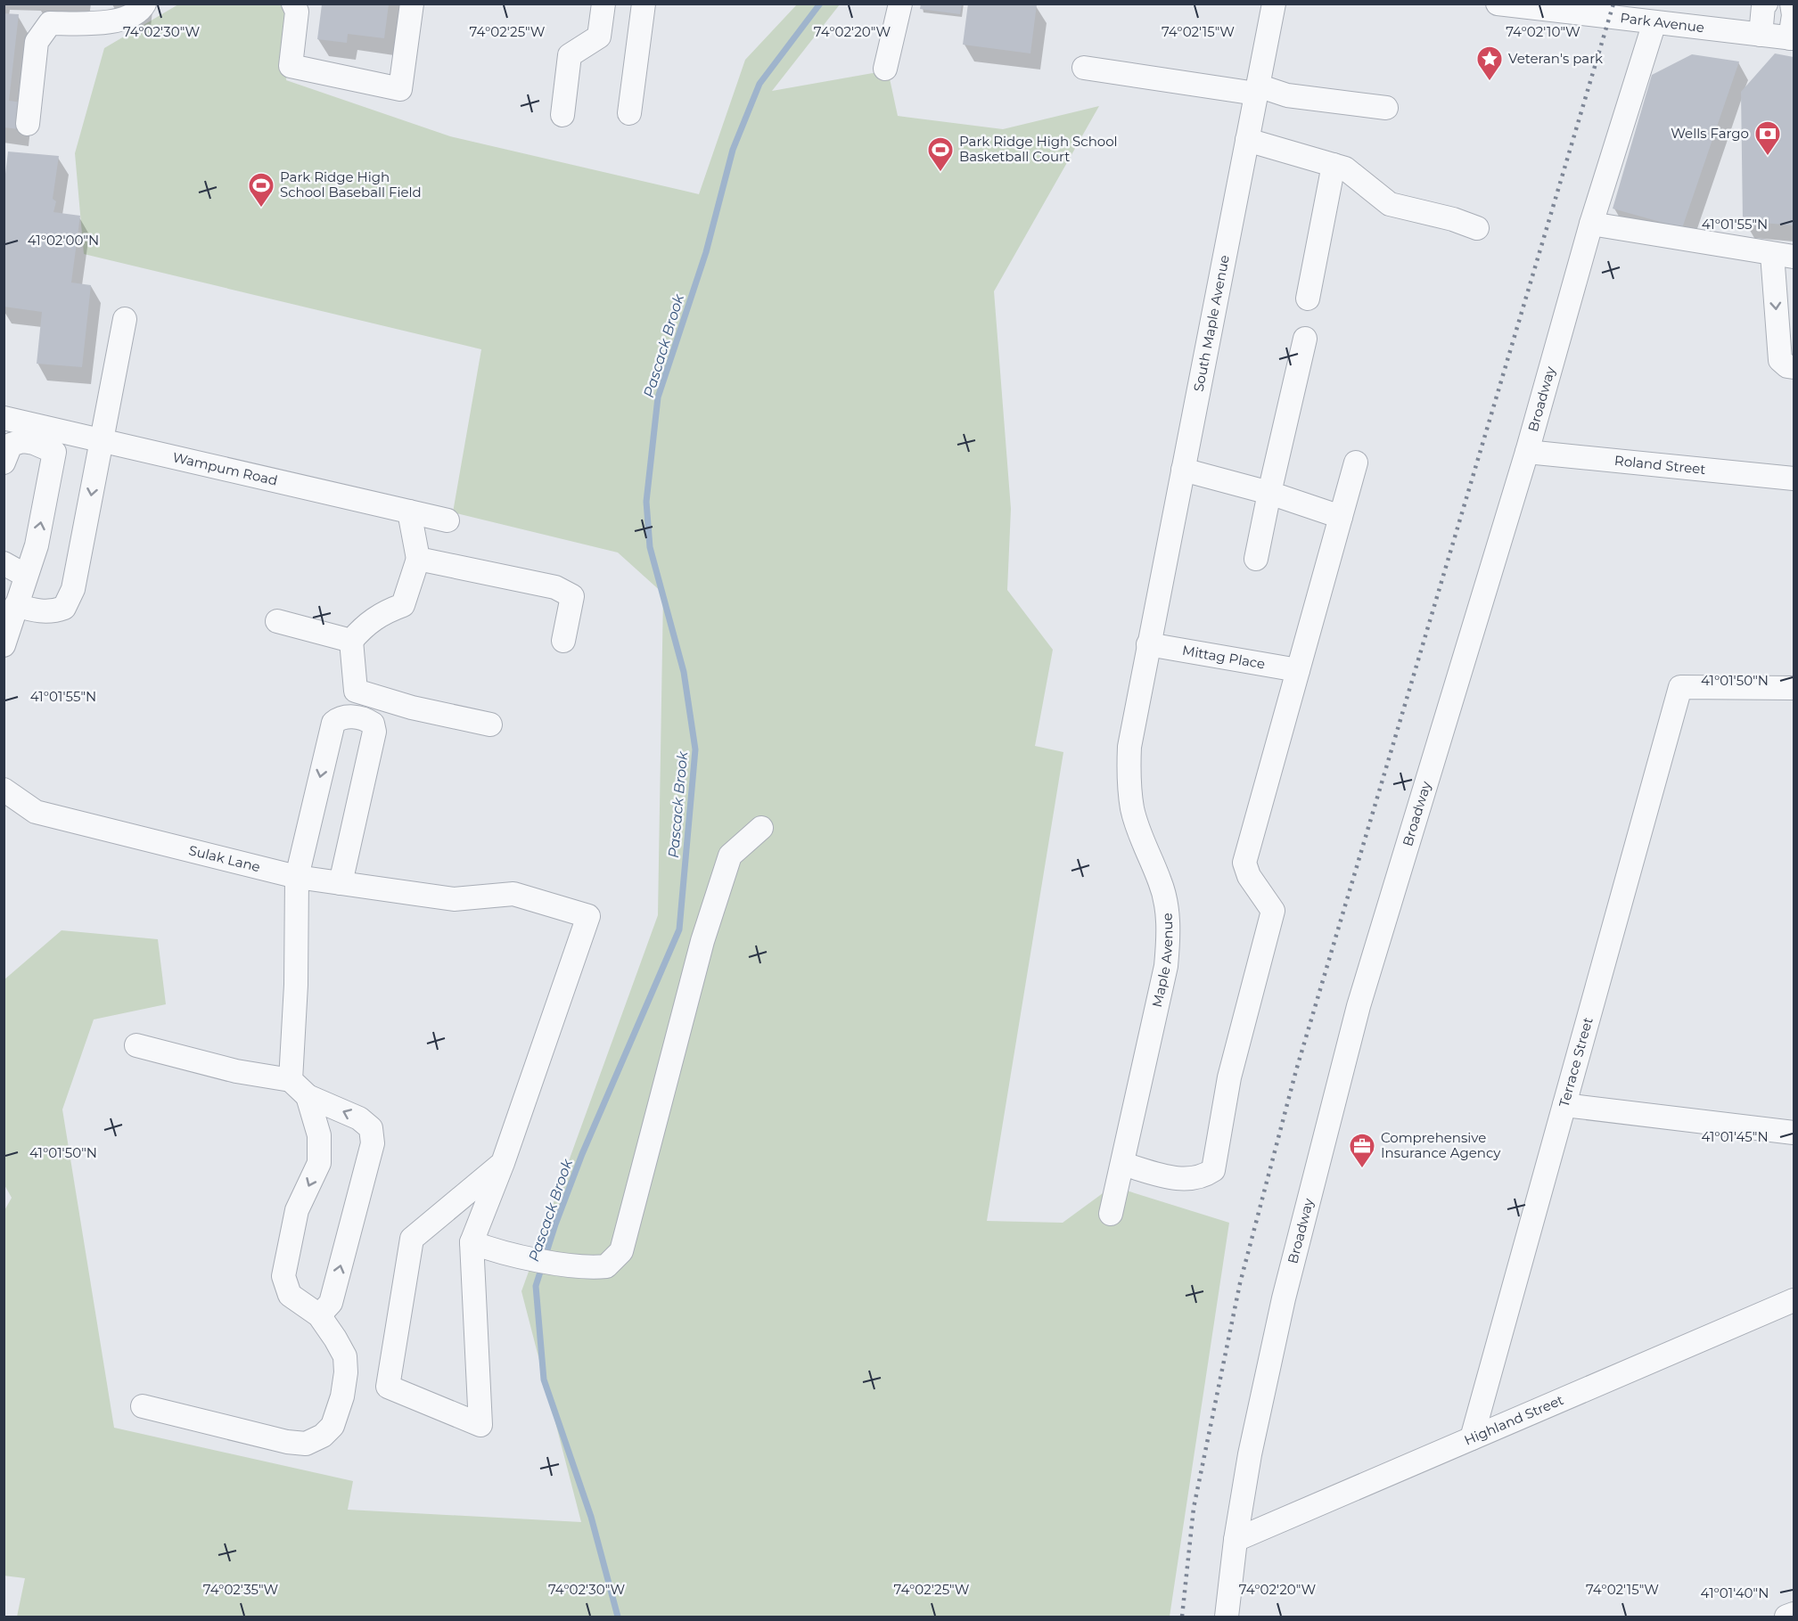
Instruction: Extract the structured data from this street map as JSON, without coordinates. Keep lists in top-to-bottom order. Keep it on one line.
{"streets":{"street":["Park Avenue","South Maple Avenue","Broadway","Roland Street","Wampum Road","Mittag Place","Sulak Lane","Maple Avenue","Terrace Street","Highland Street"]},"crossings":[["Park Avenue","Broadway"],["South Maple Avenue","Mittag Place"],["South Maple Avenue","Maple Avenue"],["Broadway","Roland Street"],["Broadway","Highland Street"],["Mittag Place","Maple Avenue"],["Terrace Street","Highland Street"]],"water":["Pascack Brook"],"places":{"place":["Veteran's park"],"bank":["Wells Fargo"],"sports":["Park Ridge High School Basketball Court","Park Ridge High School Baseball Field"],"office":["Comprehensive Insurance Agency"]},"coordinates":["74°02'30\"W","74°02'25\"W","74°02'20\"W","74°02'15\"W","74°02'10\"W","41°01'55\"N","41°02'00\"N","41°01'50\"N","41°01'45\"N","74°02'35\"W","41°01'40\"N"]}
